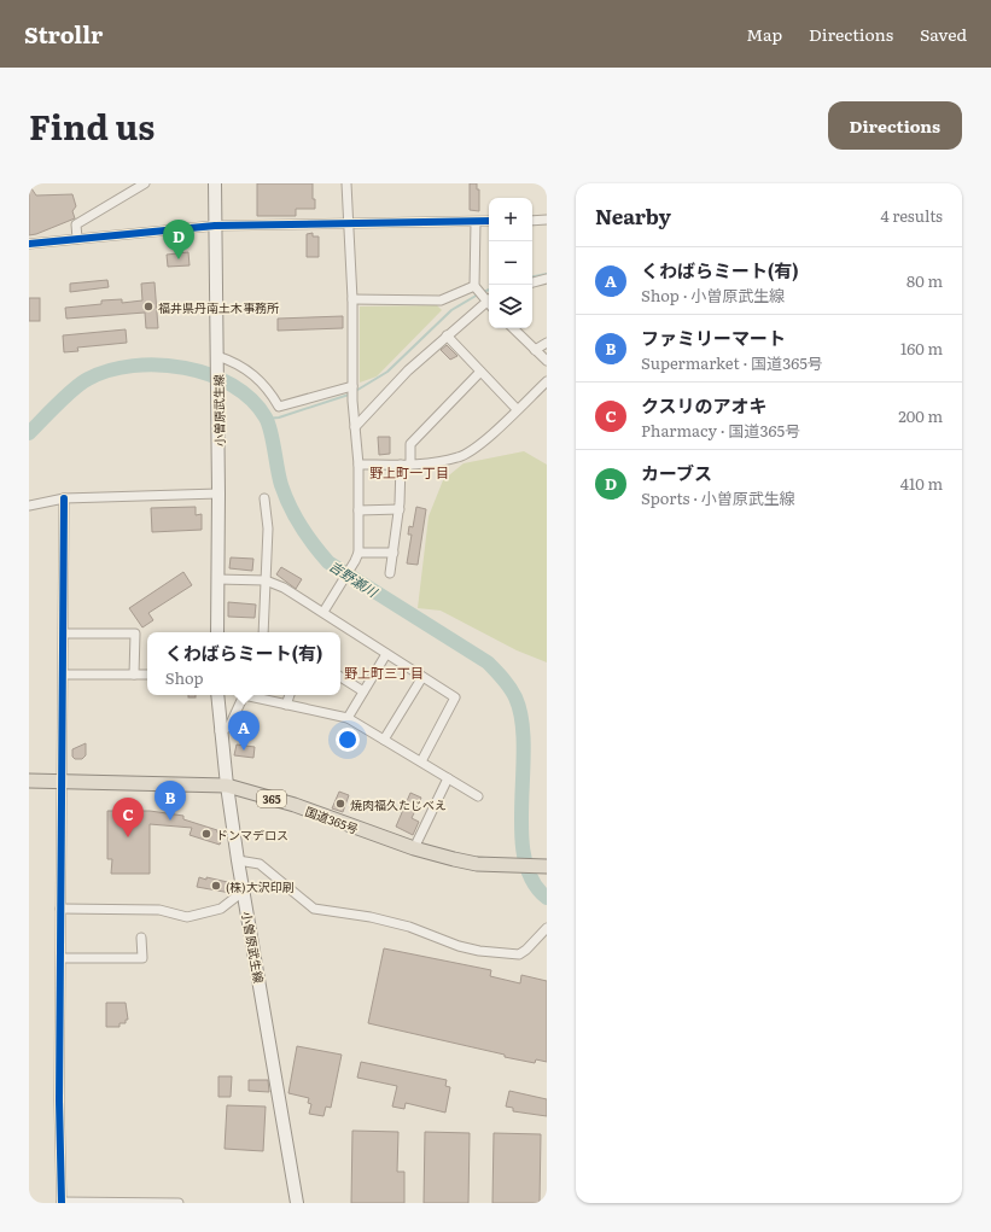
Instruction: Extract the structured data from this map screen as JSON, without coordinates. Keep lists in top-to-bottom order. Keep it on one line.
{"streets":{"highway":["365","国道365号"],"main road":["小曽原武生線"]},"crossings":[["小曽原武生線","国道365号"]],"districts":["野上町一丁目","野上町三丁目"],"water":["吉野瀬川"],"places":["福井県丹南土木事務所","焼肉福久たじべえ","ドンマデロス","(株)大沢印刷"],"page":{"header":"Strollr","nav":["Map","Directions","Saved"],"title":"Find us","buttons":"Directions","heading":["Nearby","4 results"],"map_buttons":["+","−"],"pins":["D","A","B","C"],"list":[{"mark":"A","name":"くわばらミート(有)","note":"Shop · 小曽原武生線","value":"80 m"},{"mark":"B","name":"ファミリーマート","note":"Supermarket · 国道365号","value":"160 m"},{"mark":"C","name":"クスリのアオキ","note":"Pharmacy · 国道365号","value":"200 m"},{"mark":"D","name":"カーブス","note":"Sports · 小曽原武生線","value":"410 m"}],"popup":["くわばらミート(有)","Shop"]}}
